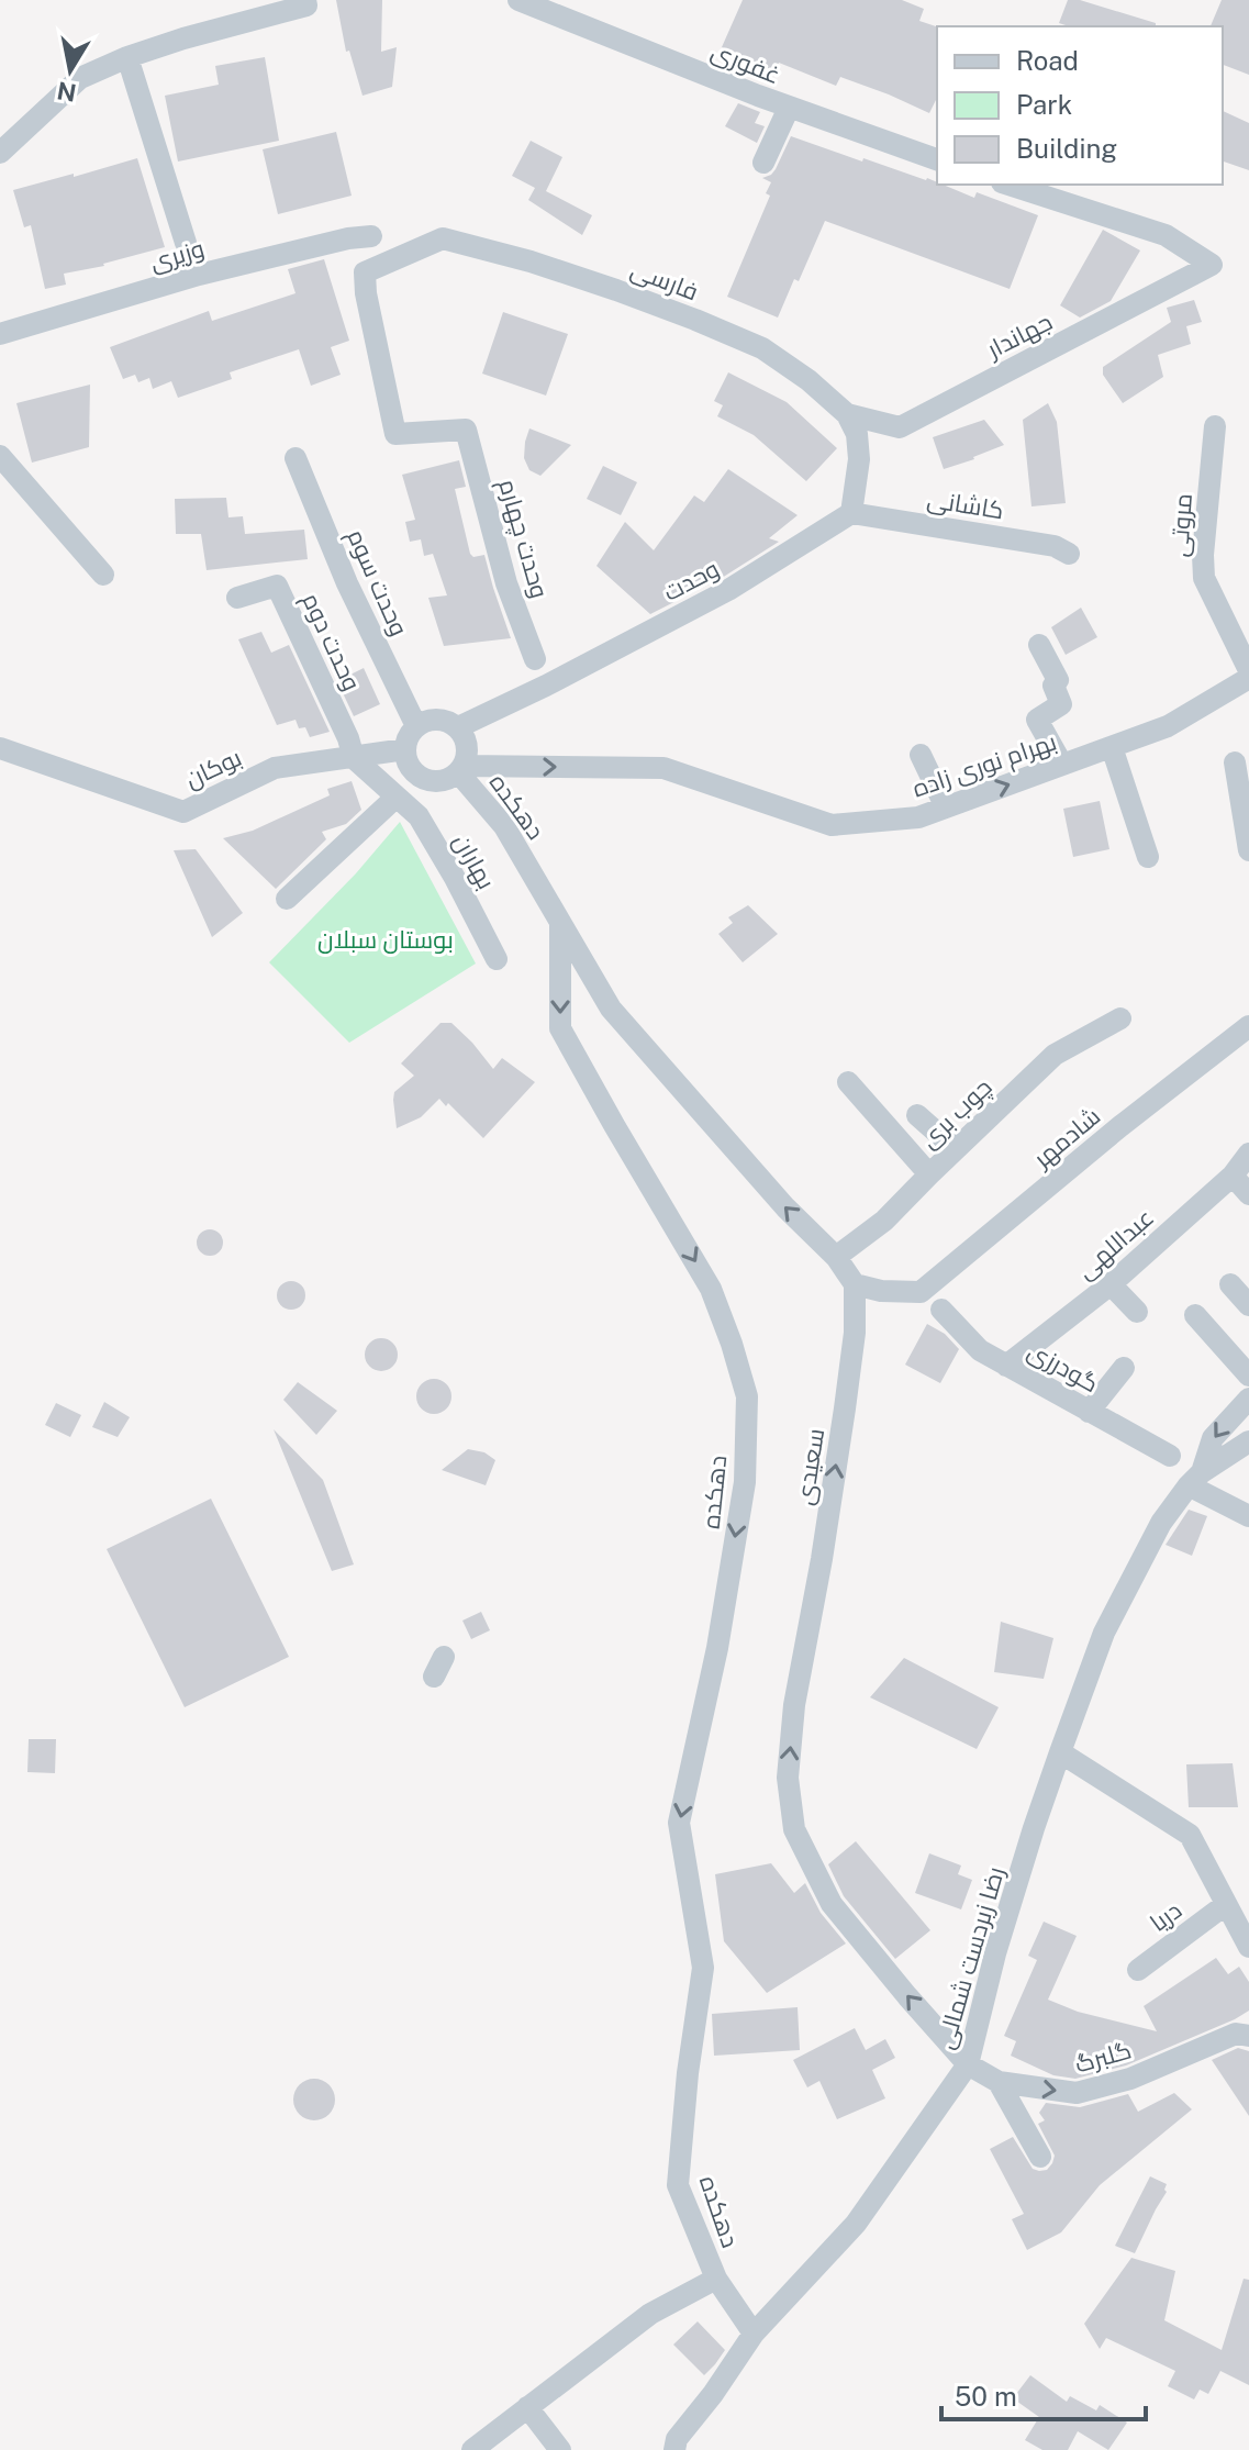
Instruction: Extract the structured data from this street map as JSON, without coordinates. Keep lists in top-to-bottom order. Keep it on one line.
{"streets":{"street":["غفوری","وزیری","فارسی","جهاندار","کاشانی","مروتی","وحدت چهارم","وحدت","وحدت سوم","وحدت دوم","بهرام نوری زاده","بوکان","دهکده","بهاران","چوب بری","شادمهر","عبداللهی","گودرزی","سعیدی","دریا","رضا زبردست شمالی","گلبرگ"]},"crossings":[["فارسی","جهاندار"],["فارسی","وحدت چهارم"],["کاشانی","وحدت"],["وحدت","وحدت سوم"],["وحدت","بهرام نوری زاده"],["وحدت","بوکان"],["وحدت","دهکده"],["وحدت سوم","بهرام نوری زاده"],["وحدت سوم","بوکان"],["وحدت سوم","دهکده"],["وحدت دوم","بوکان"],["وحدت دوم","بهاران"],["بهرام نوری زاده","بوکان"],["بهرام نوری زاده","دهکده"],["بوکان","دهکده"],["بوکان","بهاران"],["دهکده","رضا زبردست شمالی"],["شادمهر","سعیدی"],["عبداللهی","گودرزی"],["سعیدی","رضا زبردست شمالی"],["سعیدی","گلبرگ"],["رضا زبردست شمالی","گلبرگ"]],"one_way":["بهرام نوری زاده","دهکده","سعیدی","گلبرگ"],"parks":["بوستان سبلان"],"legend":["Road","Park","Building"],"scale_bar":"50 m","north":"bottom"}
